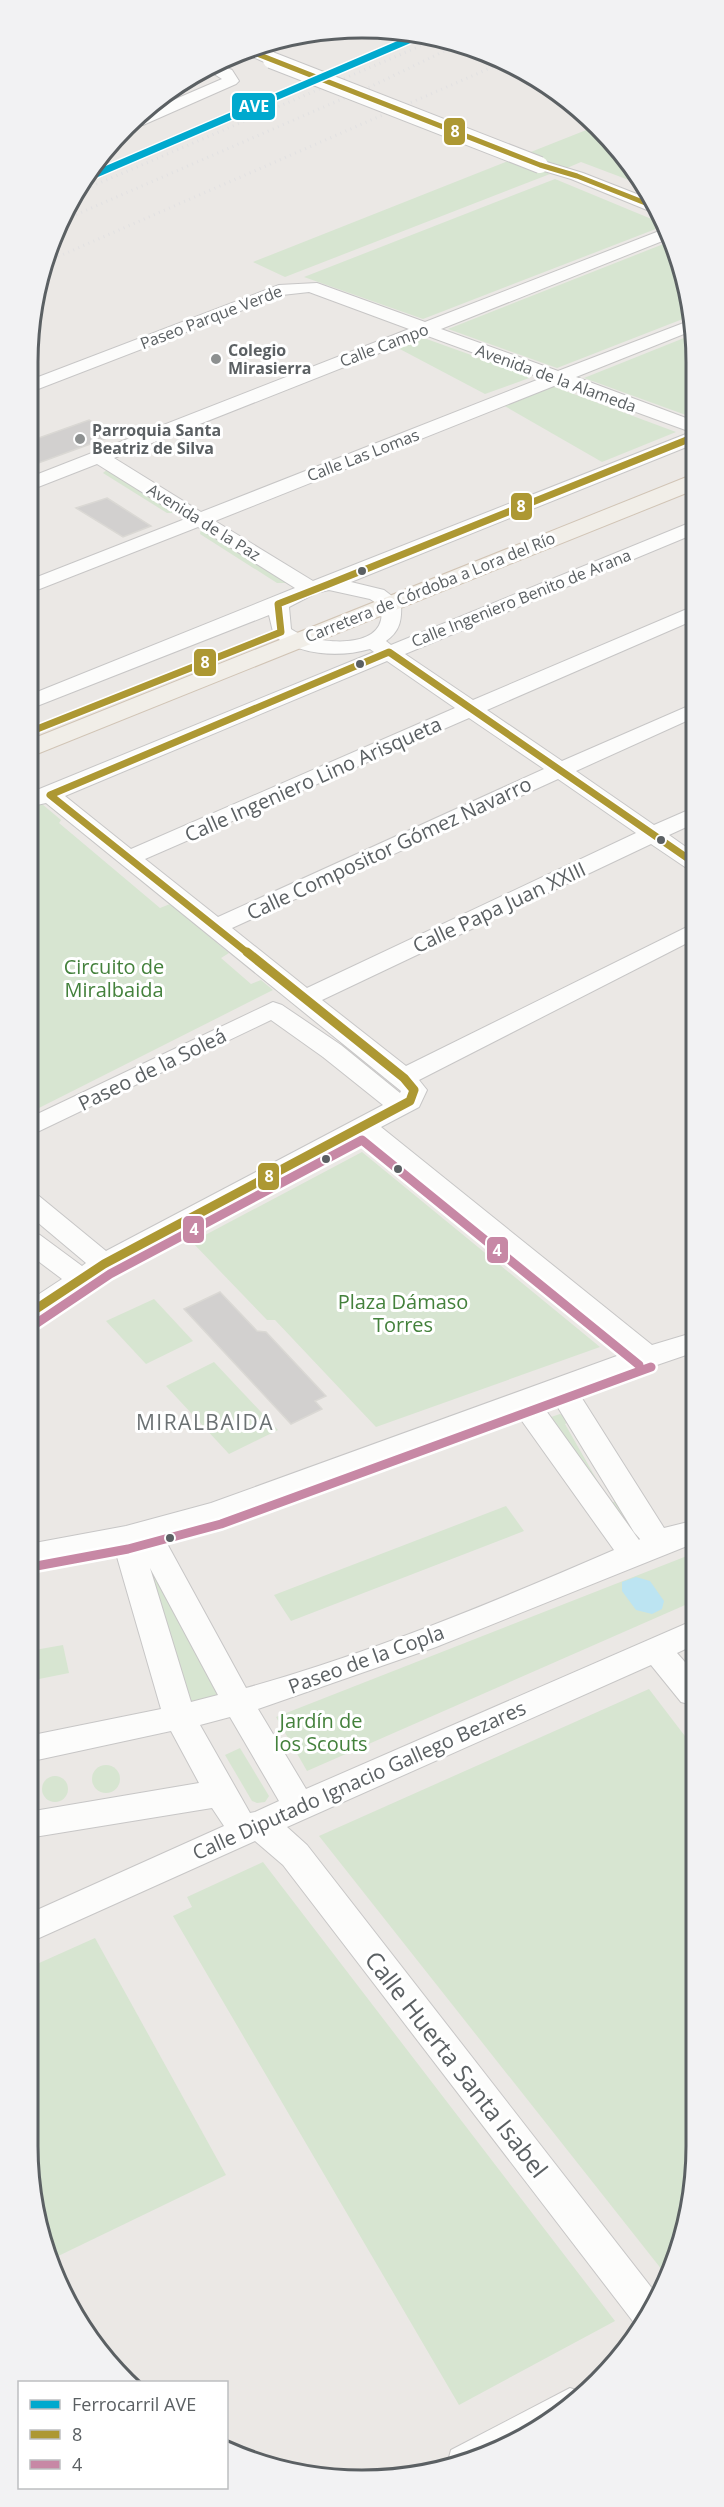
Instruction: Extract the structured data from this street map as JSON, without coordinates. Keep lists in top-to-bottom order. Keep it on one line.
{"streets":{"main road":["Carretera de Córdoba a Lora del Río"],"street":["Paseo Parque Verde","Calle Campo","Avenida de la Alameda","Calle Las Lomas","Avenida de la Paz","Calle Ingeniero Benito de Arana","Calle Ingeniero Lino Arisqueta","Calle Compositor Gómez Navarro","Calle Papa Juan XXIII","Paseo de la Soleá","Paseo de la Copla","Calle Diputado Ignacio Gallego Bezares","Calle Huerta Santa Isabel"]},"crossings":[["Paseo Parque Verde","Calle Campo"],["Paseo Parque Verde","Avenida de la Alameda"],["Calle Campo","Avenida de la Alameda"],["Calle Campo","Avenida de la Paz"],["Avenida de la Alameda","Calle Las Lomas"],["Calle Las Lomas","Avenida de la Paz"],["Paseo de la Copla","Calle Huerta Santa Isabel"],["Calle Diputado Ignacio Gallego Bezares","Calle Huerta Santa Isabel"]],"districts":["MIRALBAIDA"],"parks":["Circuito de Miralbaida","Plaza Dámaso Torres","Jardín de los Scouts"],"places":["Colegio Mirasierra","Parroquia Santa Beatriz de Silva"],"lines":["rail line AVE","transit line 8","transit line 4"],"legend":["Ferrocarril AVE","8","4"]}
